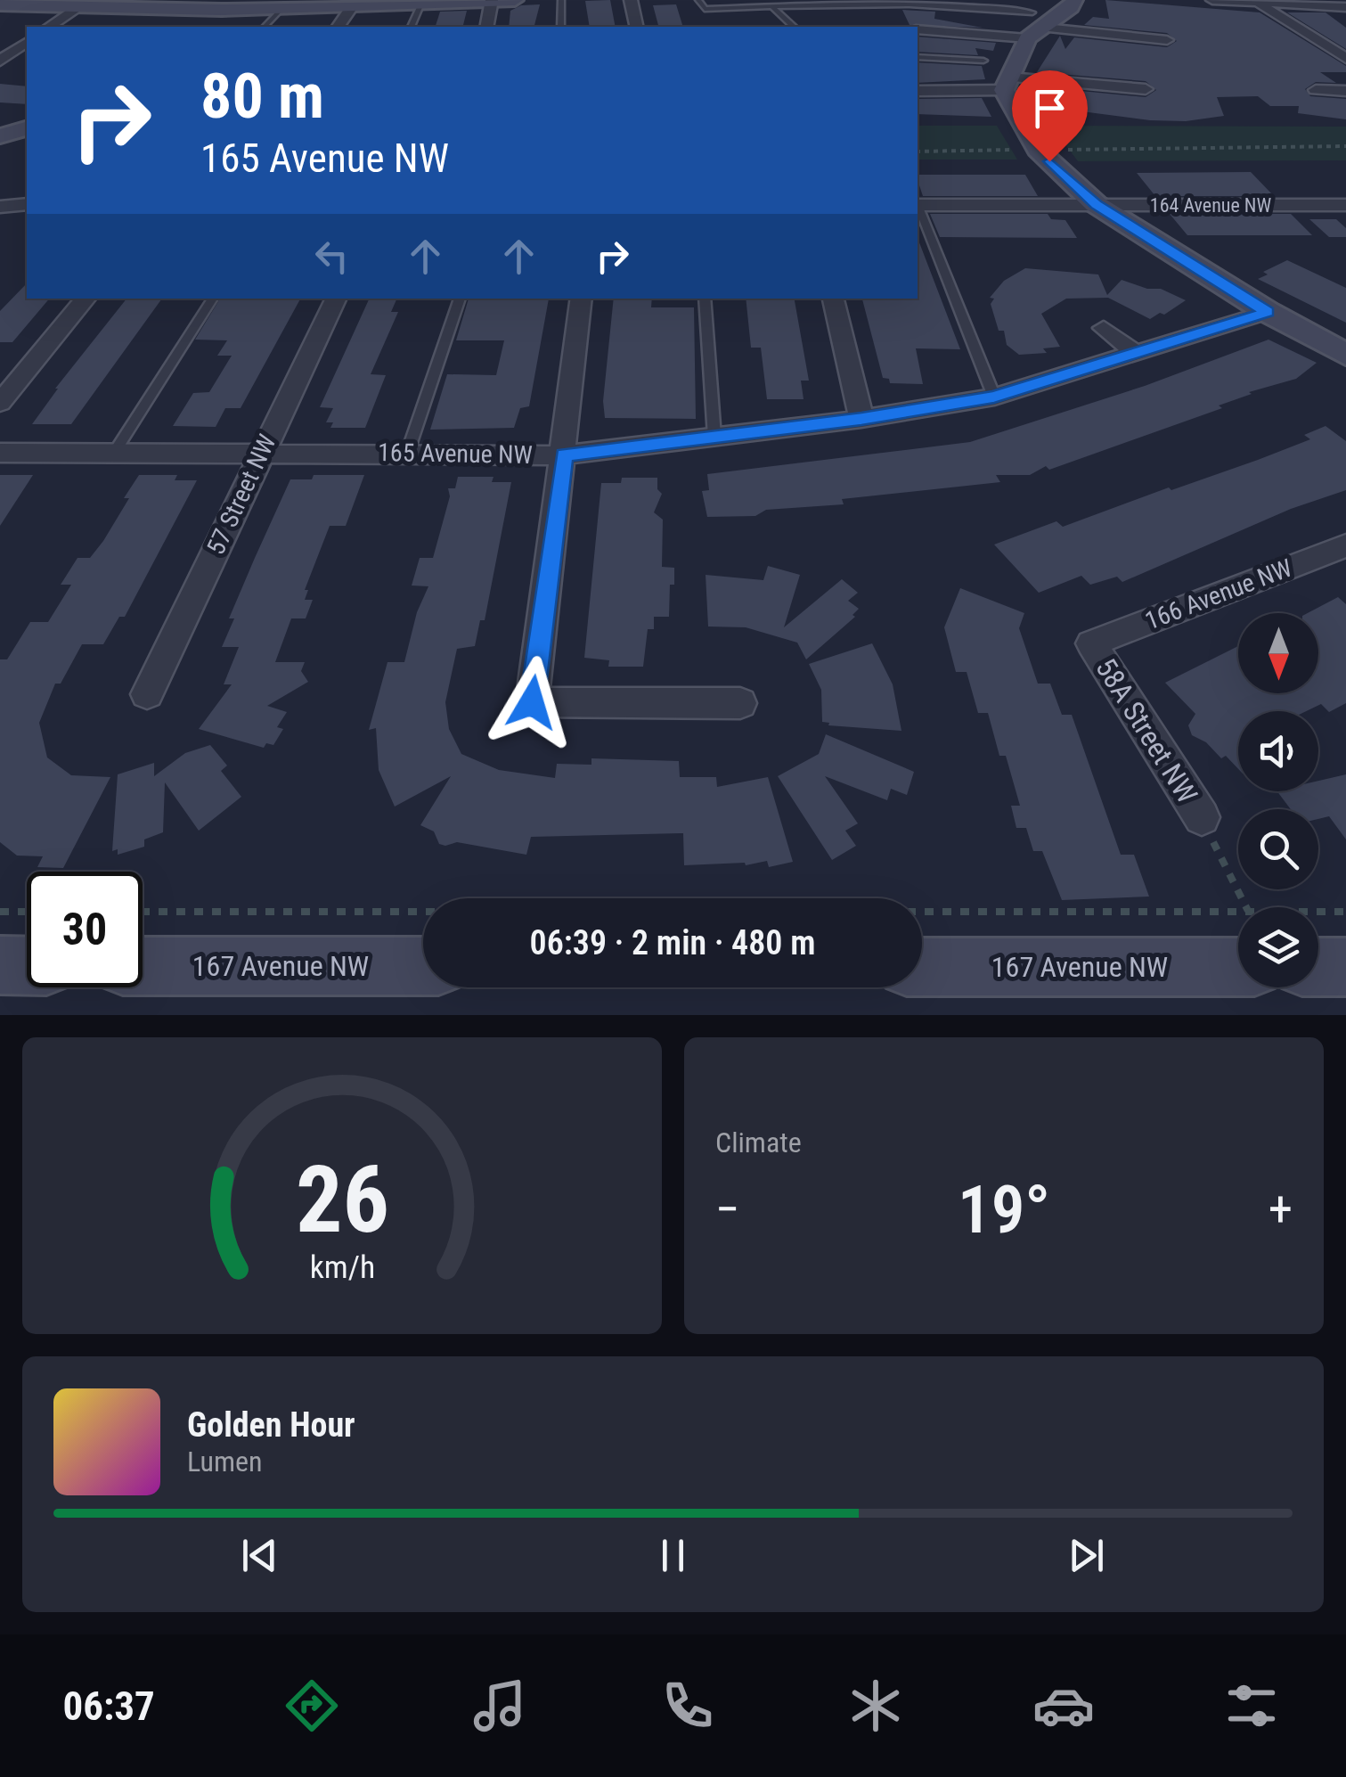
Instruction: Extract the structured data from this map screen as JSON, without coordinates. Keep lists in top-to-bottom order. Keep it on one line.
{"streets":{"street":["164 Avenue NW","165 Avenue NW","57 Street NW","166 Avenue NW","58A Street NW","167 Avenue NW"]},"crossings":[["165 Avenue NW","57 Street NW"],["166 Avenue NW","58A Street NW"]],"north":"bottom","page":{"turn":["80 m","165 Avenue NW"],"limit":"30","trip":"06:39 · 2 min · 480 m","tile":"Climate","heat":["−","19°","+"],"song":["Golden Hour","Lumen"],"tabs":"06:37","gauge":["26","km/h"]}}
